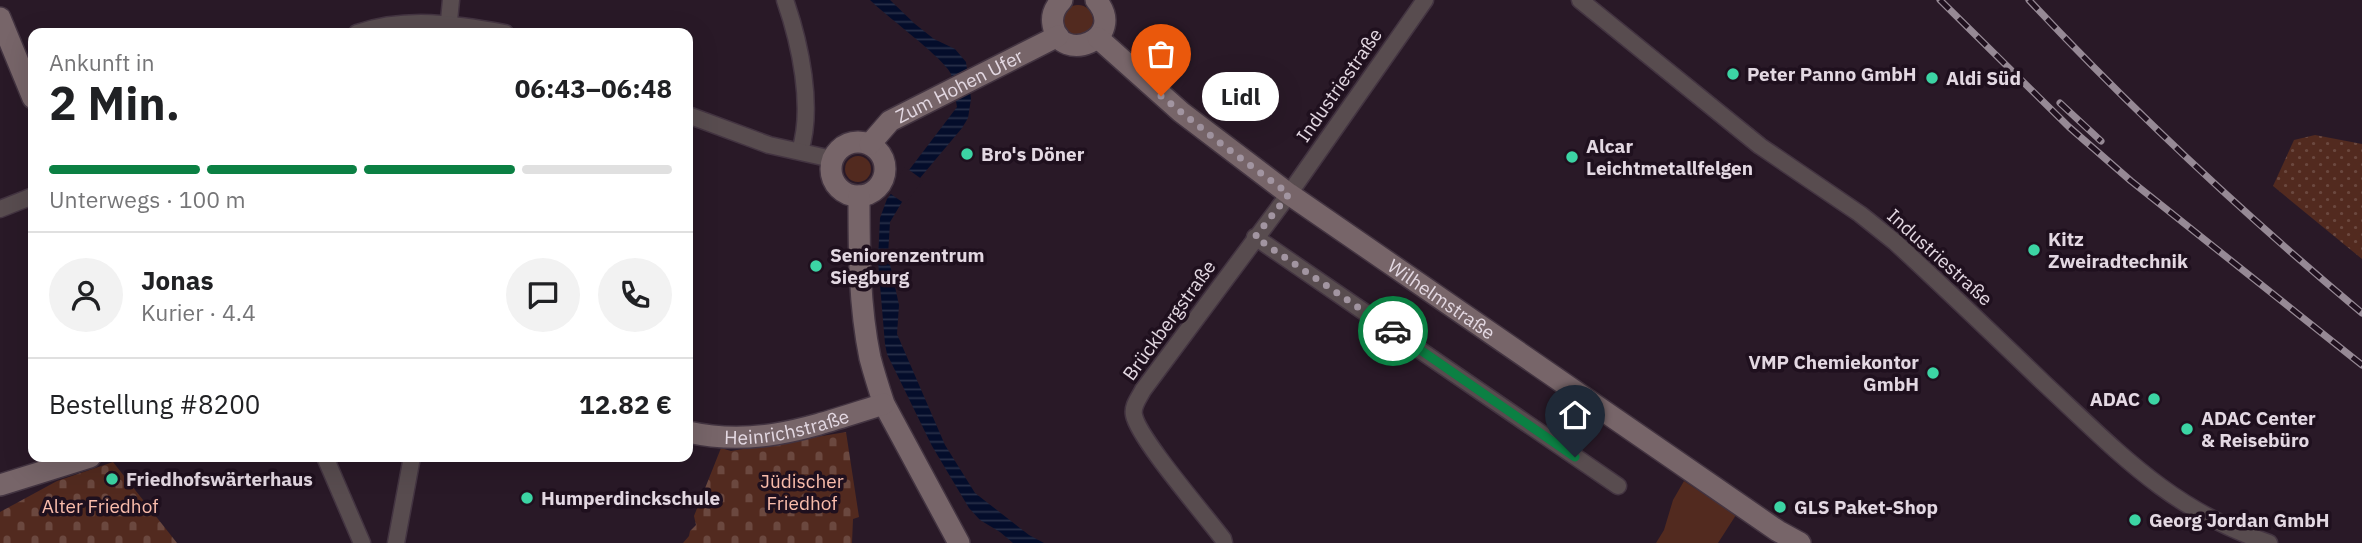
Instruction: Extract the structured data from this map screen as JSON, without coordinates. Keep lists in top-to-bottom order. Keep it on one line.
{"streets":{"main road":["Zum Hohen Ufer","Wilhelmstraße","Heinrichstraße"],"street":["Industriestraße","Brückbergstraße"]},"crossings":[["Industriestraße","Wilhelmstraße"],["Industriestraße","Brückbergstraße"],["Wilhelmstraße","Brückbergstraße"]],"parks":["Jüdischer Friedhof","Alter Friedhof"],"places":["Peter Panno GmbH","Aldi Süd","Lidl","Bro's Döner","Alcar Leichtmetallfelgen","Kitz Zweiradtechnik","Seniorenzentrum Siegburg","VMP Chemiekontor GmbH","ADAC","ADAC Center & Reisebüro","Friedhofswärterhaus","Humperdinckschule","GLS Paket-Shop","Georg Jordan GmbH"],"page":{"heading":["2 Min.","Ankunft in","06:43–06:48"],"panel":["Jonas","Kurier · 4.4","Bestellung #8200","12.82 €"],"bubble":"Lidl","bar":"Unterwegs · 100 m"}}
